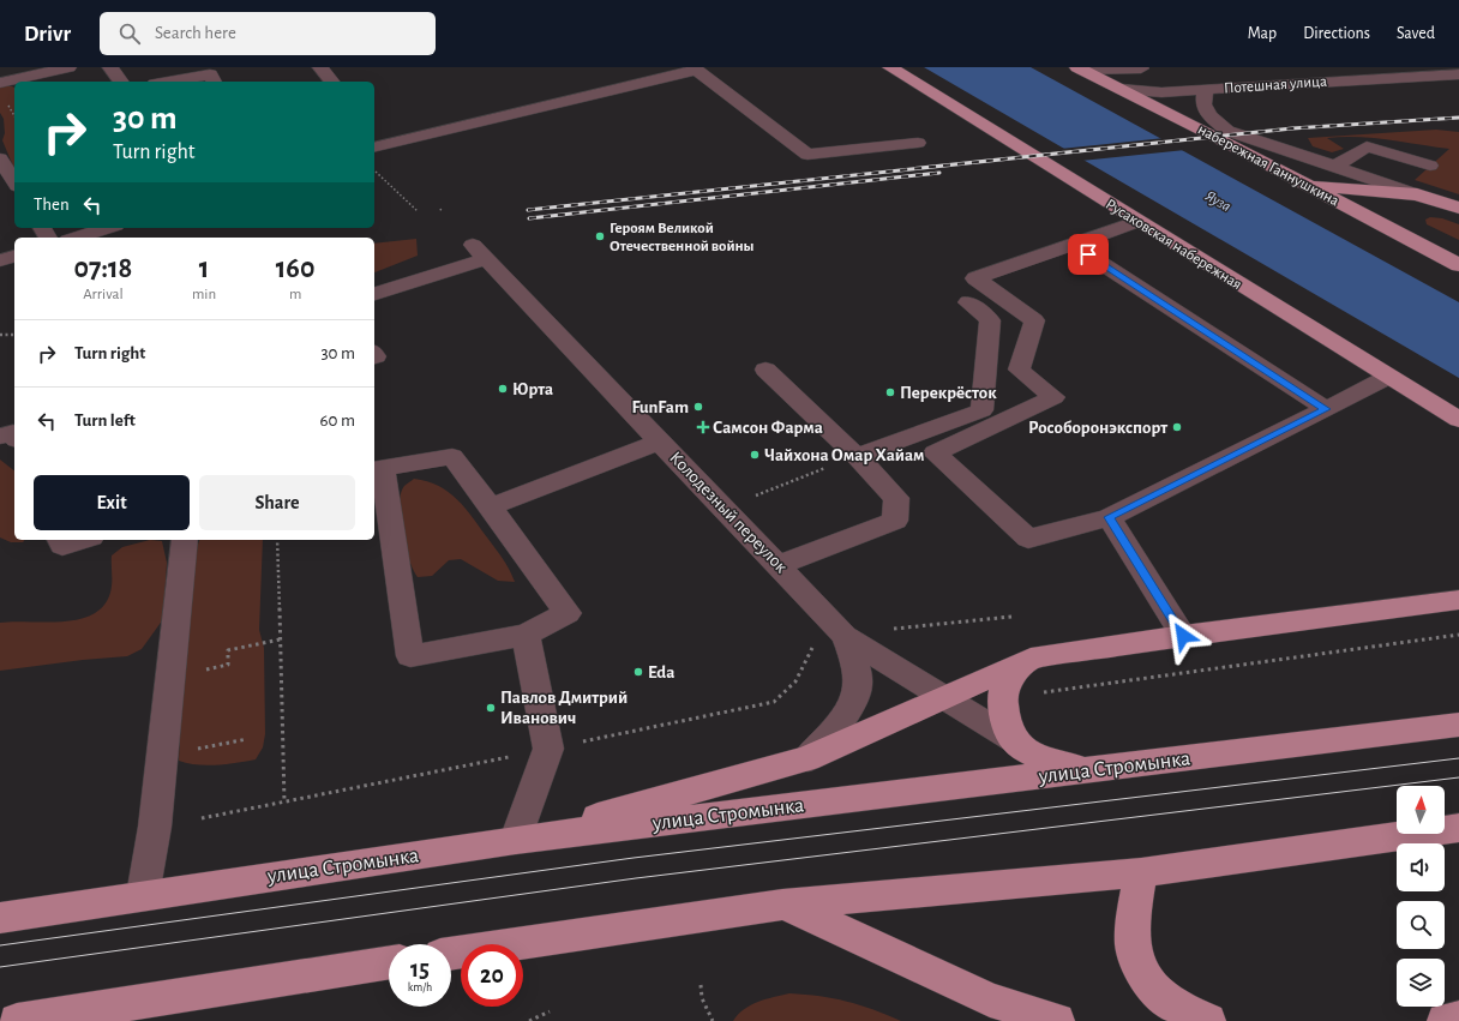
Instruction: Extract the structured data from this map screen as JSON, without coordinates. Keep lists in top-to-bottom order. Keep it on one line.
{"streets":{"main road":["набережная Ганнушкина","Русаковская набережная","улица Стромынка"],"street":["Потешная улица","Колодезный переулок"]},"crossings":[["Потешная улица","набережная Ганнушкина"]],"water":["Яуза"],"places":{"other":["Героям Великой Отечественной войны","Юрта","Перекрёсток","FunFam","Рособоронэкспорт","Чайхона Омар Хайам","Eda","Павлов Дмитрий Иванович"],"health":["Самсон Фарма"]},"north":"top","page":{"header":"Drivr","search":"Search here","nav":["Map","Directions","Saved"],"turn":["30 m","Turn right"],"then":"Then","eta":["07:18","Arrival","1","min","160","m"],"list":[{"name":"Turn right","value":"30 m"},{"name":"Turn left","value":"60 m"}],"buttons":["Exit","Share"],"speed":"15 km/h","limit":"20"}}
